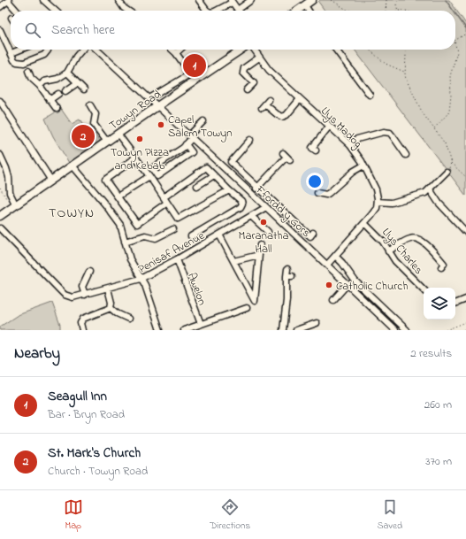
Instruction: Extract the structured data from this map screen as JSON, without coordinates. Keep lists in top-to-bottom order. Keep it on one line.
{"streets":{"main road":["Towyn Road"],"street":["Llys Madog","Ffordd y Gors","Llys Charles","Penisaf Avenue","Awelon"]},"crossings":[["Towyn Road","Ffordd y Gors"],["Ffordd y Gors","Penisaf Avenue"],["Penisaf Avenue","Awelon"]],"districts":["TOWYN"],"places":["Capel Salem Towyn","Towyn Pizza and Kebab","Maranatha Hall","Catholic Church"],"page":{"search":"Search here","pins":["1","2"],"heading":["Nearby","2 results"],"list":[{"mark":"1","name":"Seagull Inn","note":"Bar · Bryn Road","value":"260 m"},{"mark":"2","name":"St. Mark's Church","note":"Church · Towyn Road","value":"370 m"}],"nav":["Map","Directions","Saved"]}}
